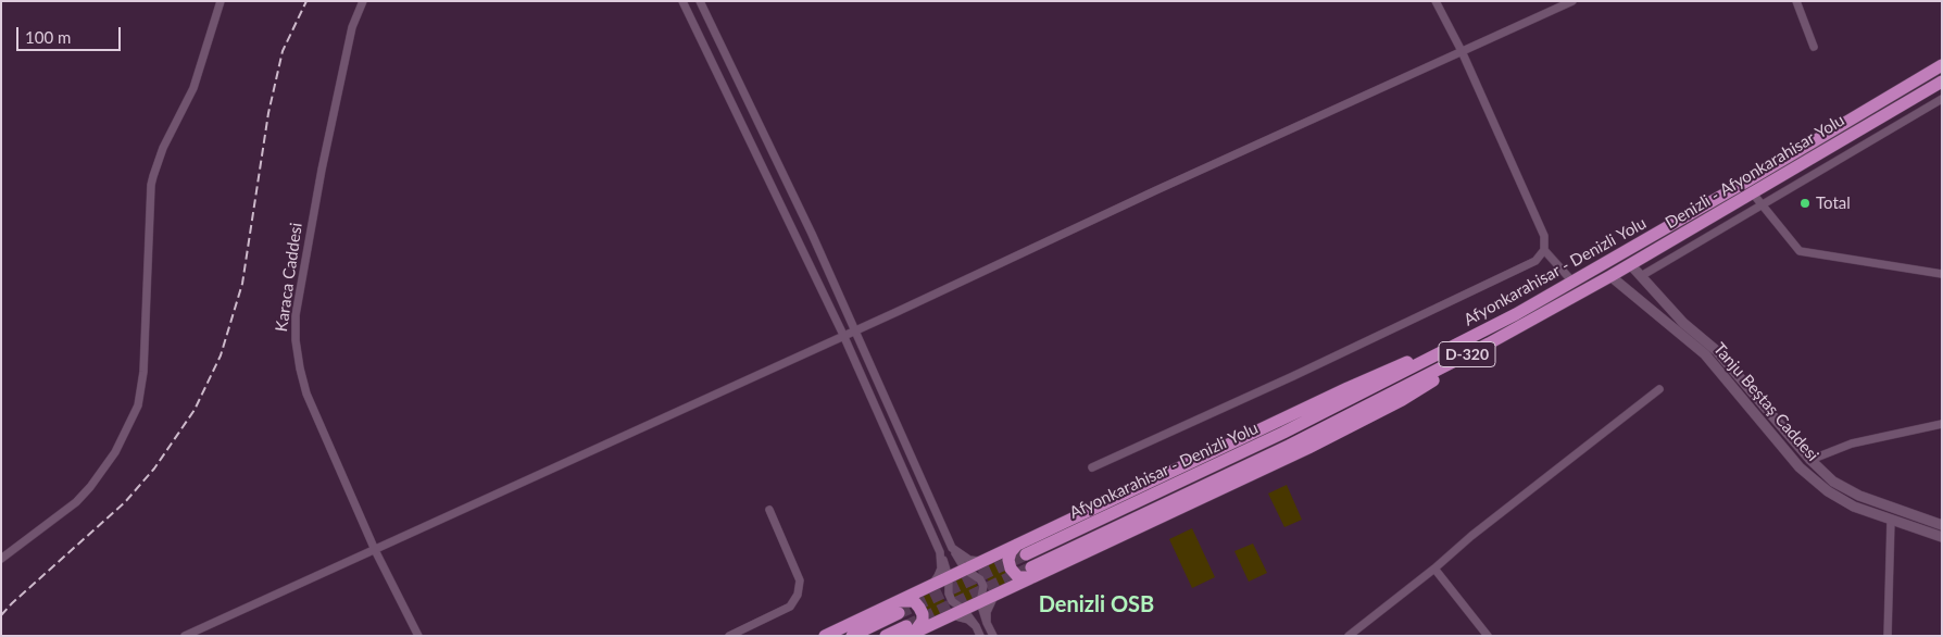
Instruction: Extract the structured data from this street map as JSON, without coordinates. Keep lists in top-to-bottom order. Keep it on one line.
{"streets":{"highway":["Denizli - Afyonkarahisar Yolu","Afyonkarahisar - Denizli Yolu","D-320"],"street":["Karaca Caddesi","Tanju Beştaş Caddesi"]},"crossings":[["Denizli - Afyonkarahisar Yolu","Afyonkarahisar - Denizli Yolu"],["Denizli - Afyonkarahisar Yolu","Tanju Beştaş Caddesi"]],"districts":["Denizli OSB"],"places":["Total"],"scale_bar":"100 m"}
